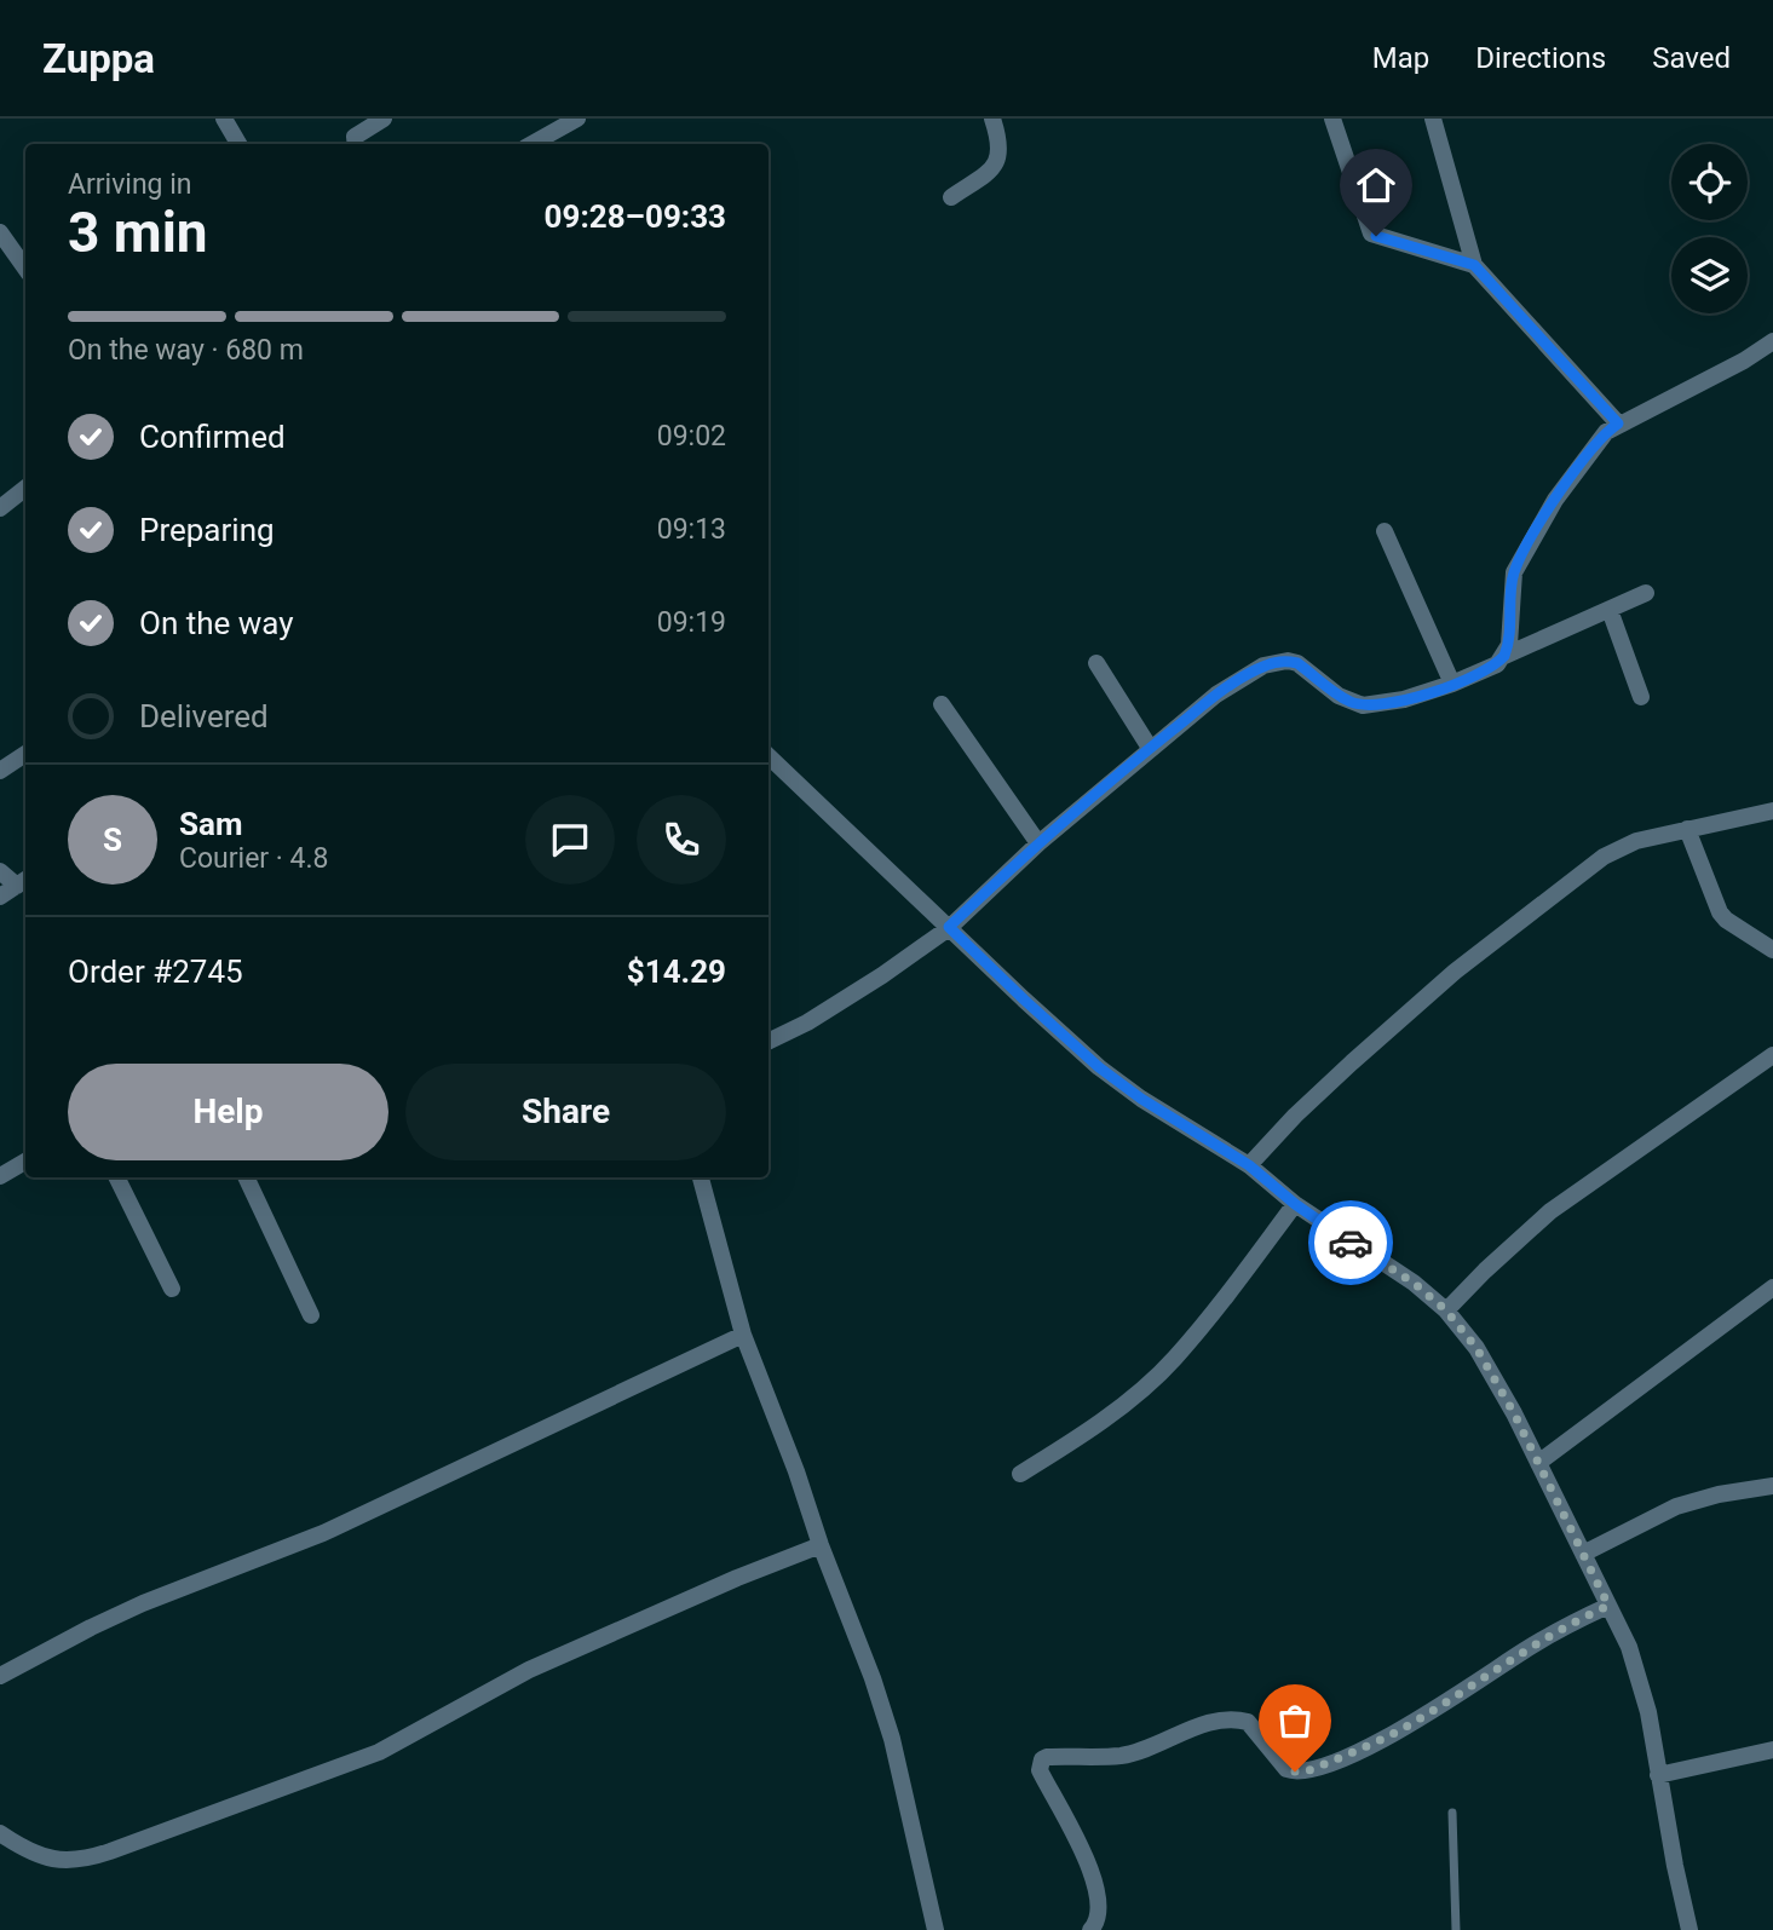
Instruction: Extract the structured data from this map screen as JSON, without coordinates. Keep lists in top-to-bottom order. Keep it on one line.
{"page":{"header":"Zuppa","nav":["Map","Directions","Saved"],"heading":["3 min","Arriving in","09:28–09:33"],"panel":["Sam","Courier · 4.8","Order #2745","$14.29"],"bar":"On the way · 680 m","list":[["Confirmed","09:02"],["Preparing","09:13"],["On the way","09:19"],"Delivered"],"round":"S","buttons":["Help","Share"]}}
